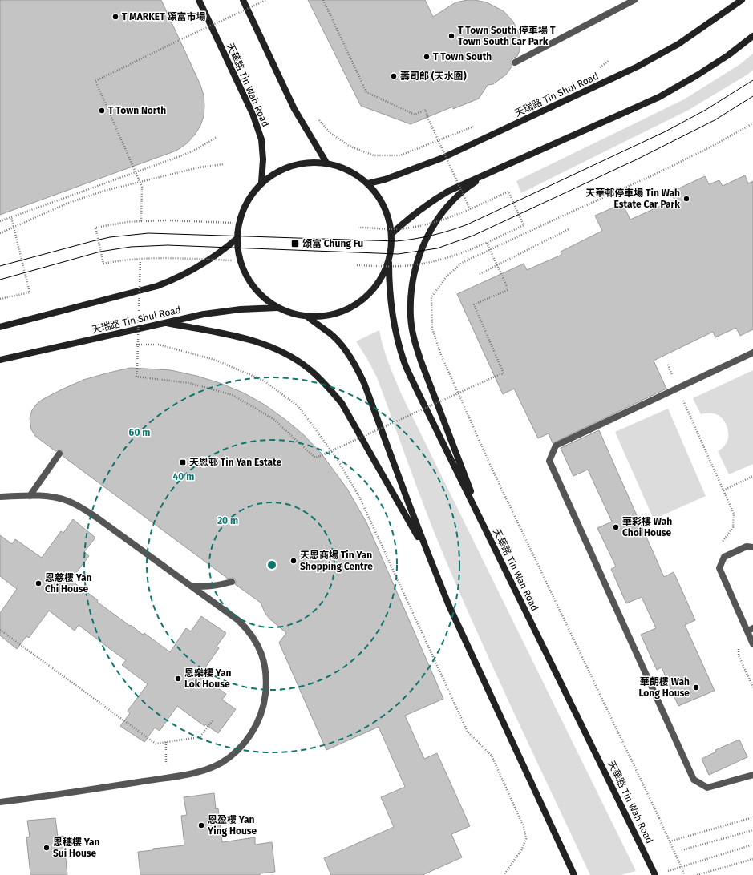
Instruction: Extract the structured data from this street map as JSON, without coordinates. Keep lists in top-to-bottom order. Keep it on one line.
{"streets":{"main road":["天華路 Tin Wah Road","天瑞路 Tin Shui Road"]},"places":{"other":["T MARKET 頌富市場","T Town South 停車場 T Town South Car Park","T Town South","壽司郎 (天水圍)","T Town North","天華邨停車場 Tin Wah Estate Car Park","華彩樓 Wah Choi House","天恩商場 Tin Yan Shopping Centre","恩慈樓 Yan Chi House","恩樂樓 Yan Lok House","華朗樓 Wah Long House","恩盈樓 Yan Ying House","恩穗樓 Yan Sui House"],"transit":["頌富 Chung Fu","天恩邨 Tin Yan Estate"]},"rings":["60 m","40 m","20 m"]}
